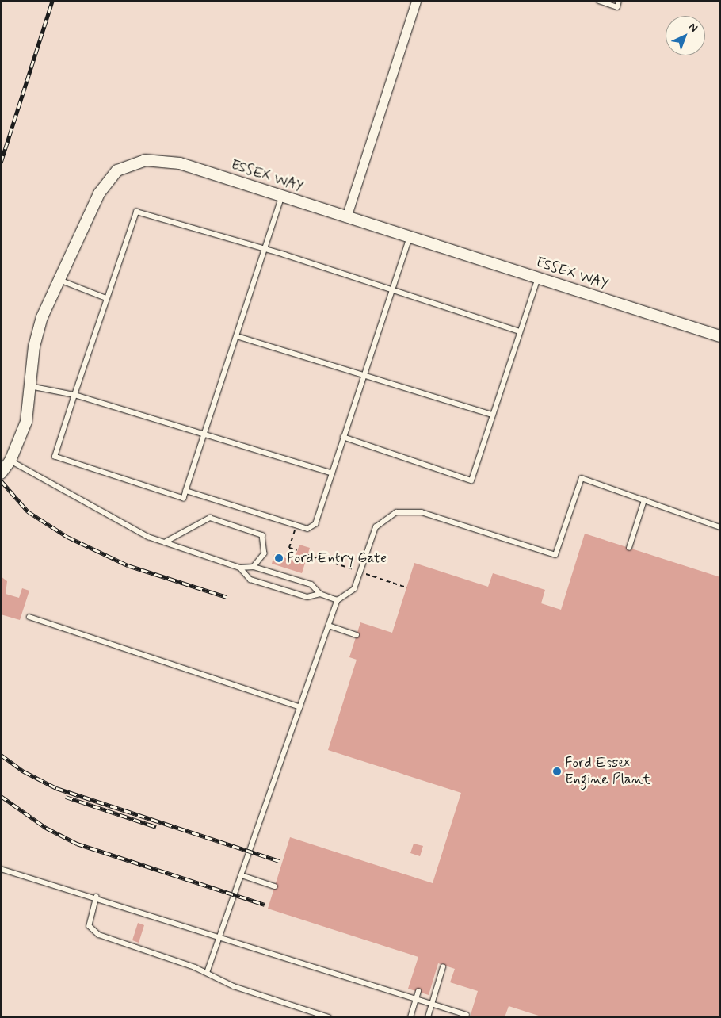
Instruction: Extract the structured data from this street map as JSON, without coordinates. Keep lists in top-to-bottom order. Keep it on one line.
{"streets":{"street":["ESSEX WAY"]},"places":["Ford Entry Gate","Ford Essex Engine Plant"],"north":"top right"}
